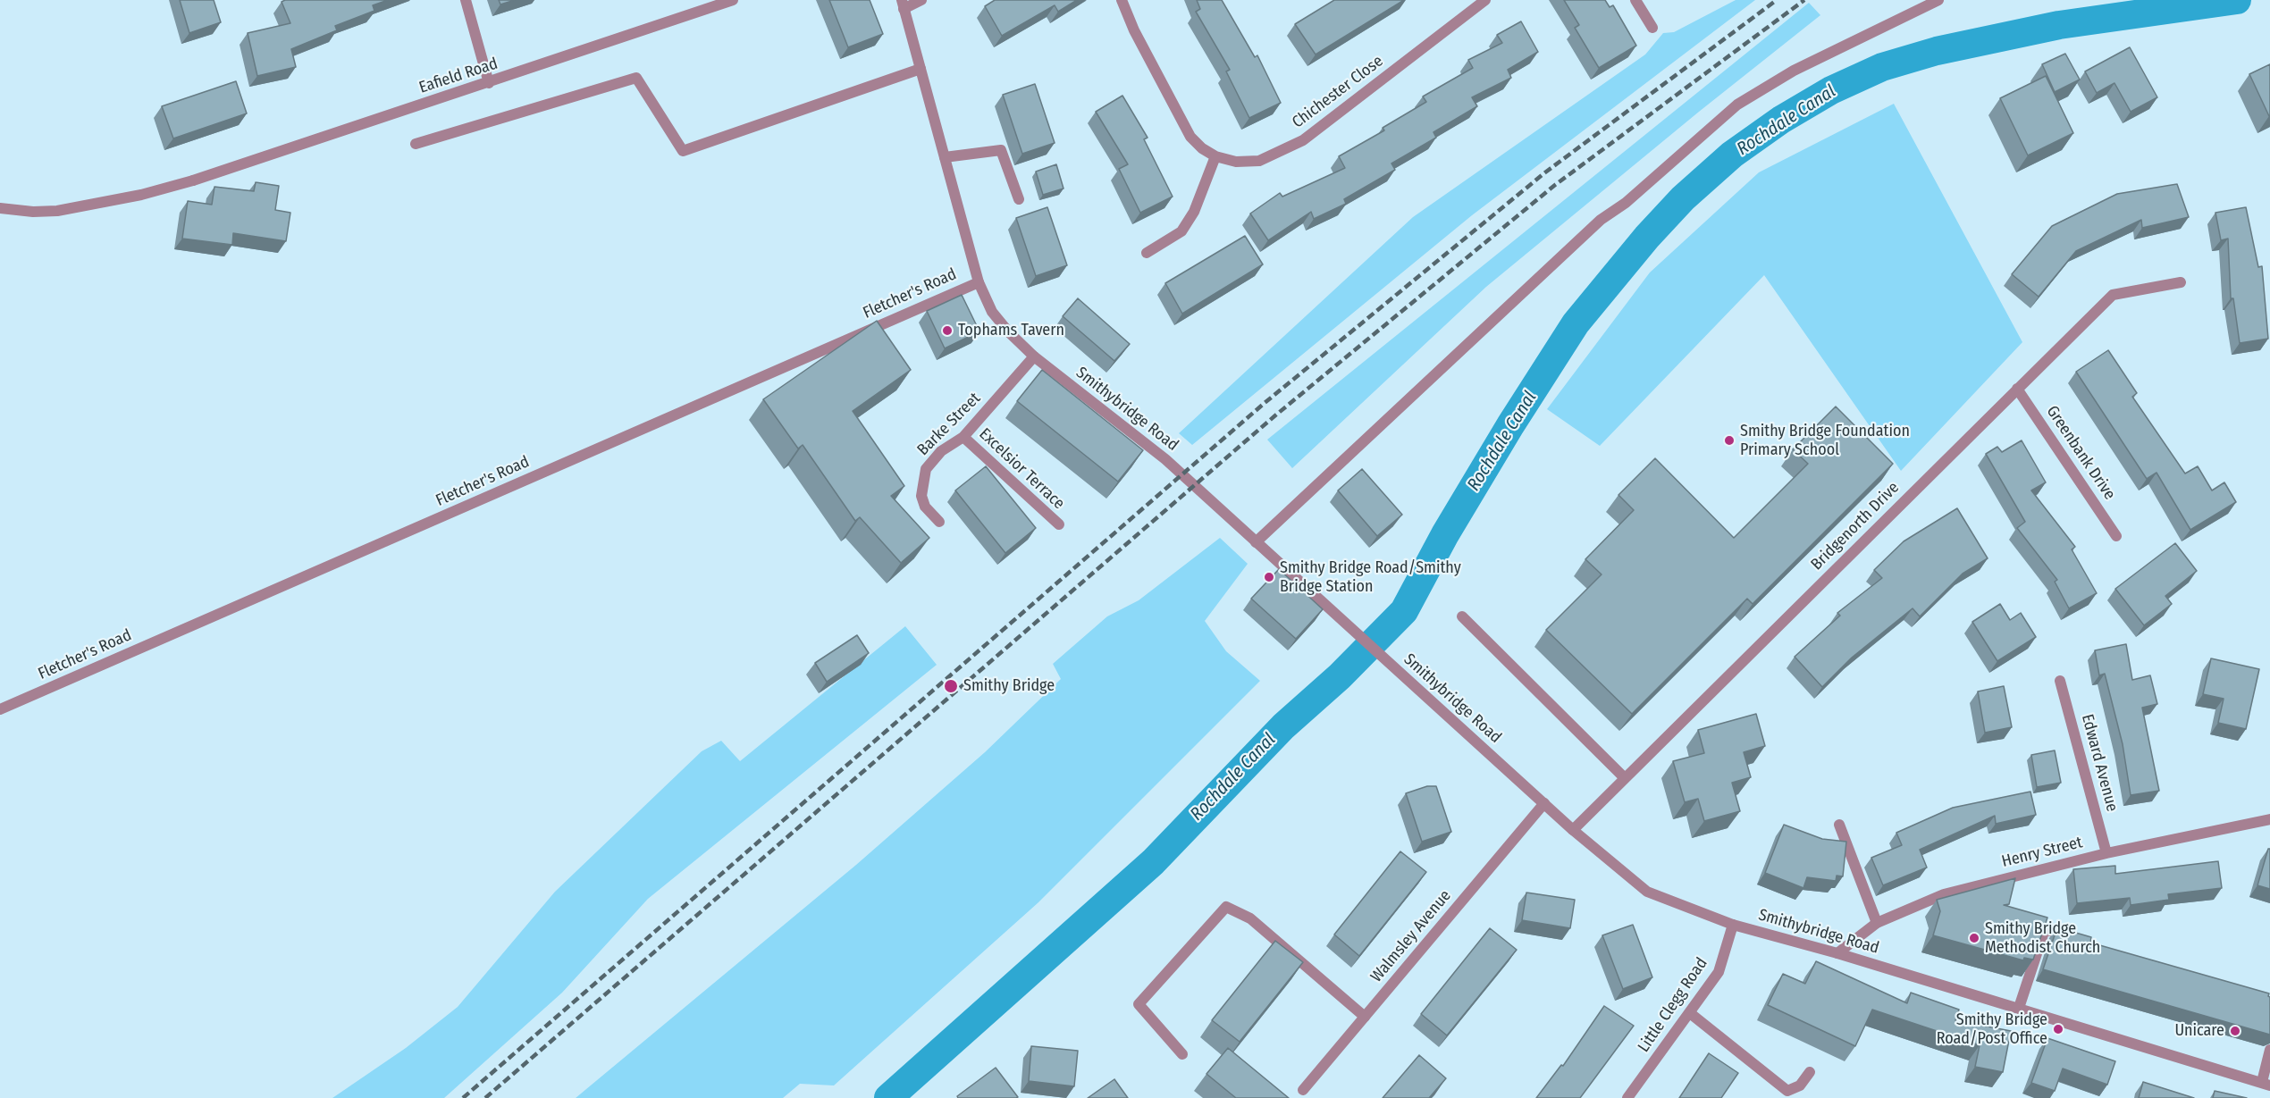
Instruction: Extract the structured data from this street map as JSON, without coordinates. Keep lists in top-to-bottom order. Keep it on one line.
{"streets":{"street":["Eafield Road","Chichester Close","Fletcher's Road","Smithybridge Road","Barke Street","Greenbank Drive","Excelsior Terrace","Bridgenorth Drive","Edward Avenue","Henry Street","Walmsley Avenue","Little Clegg Road"]},"crossings":[["Fletcher's Road","Smithybridge Road"],["Smithybridge Road","Barke Street"],["Smithybridge Road","Bridgenorth Drive"],["Smithybridge Road","Henry Street"],["Smithybridge Road","Walmsley Avenue"],["Smithybridge Road","Little Clegg Road"],["Barke Street","Excelsior Terrace"],["Greenbank Drive","Bridgenorth Drive"],["Edward Avenue","Henry Street"]],"water":["Rochdale Canal"],"places":["Tophams Tavern","Smithy Bridge Foundation Primary School","Smithy Bridge Road/Smithy Bridge Station","Smithy Bridge","Smithy Bridge Methodist Church","Smithy Bridge Road/Post Office","Unicare"]}
